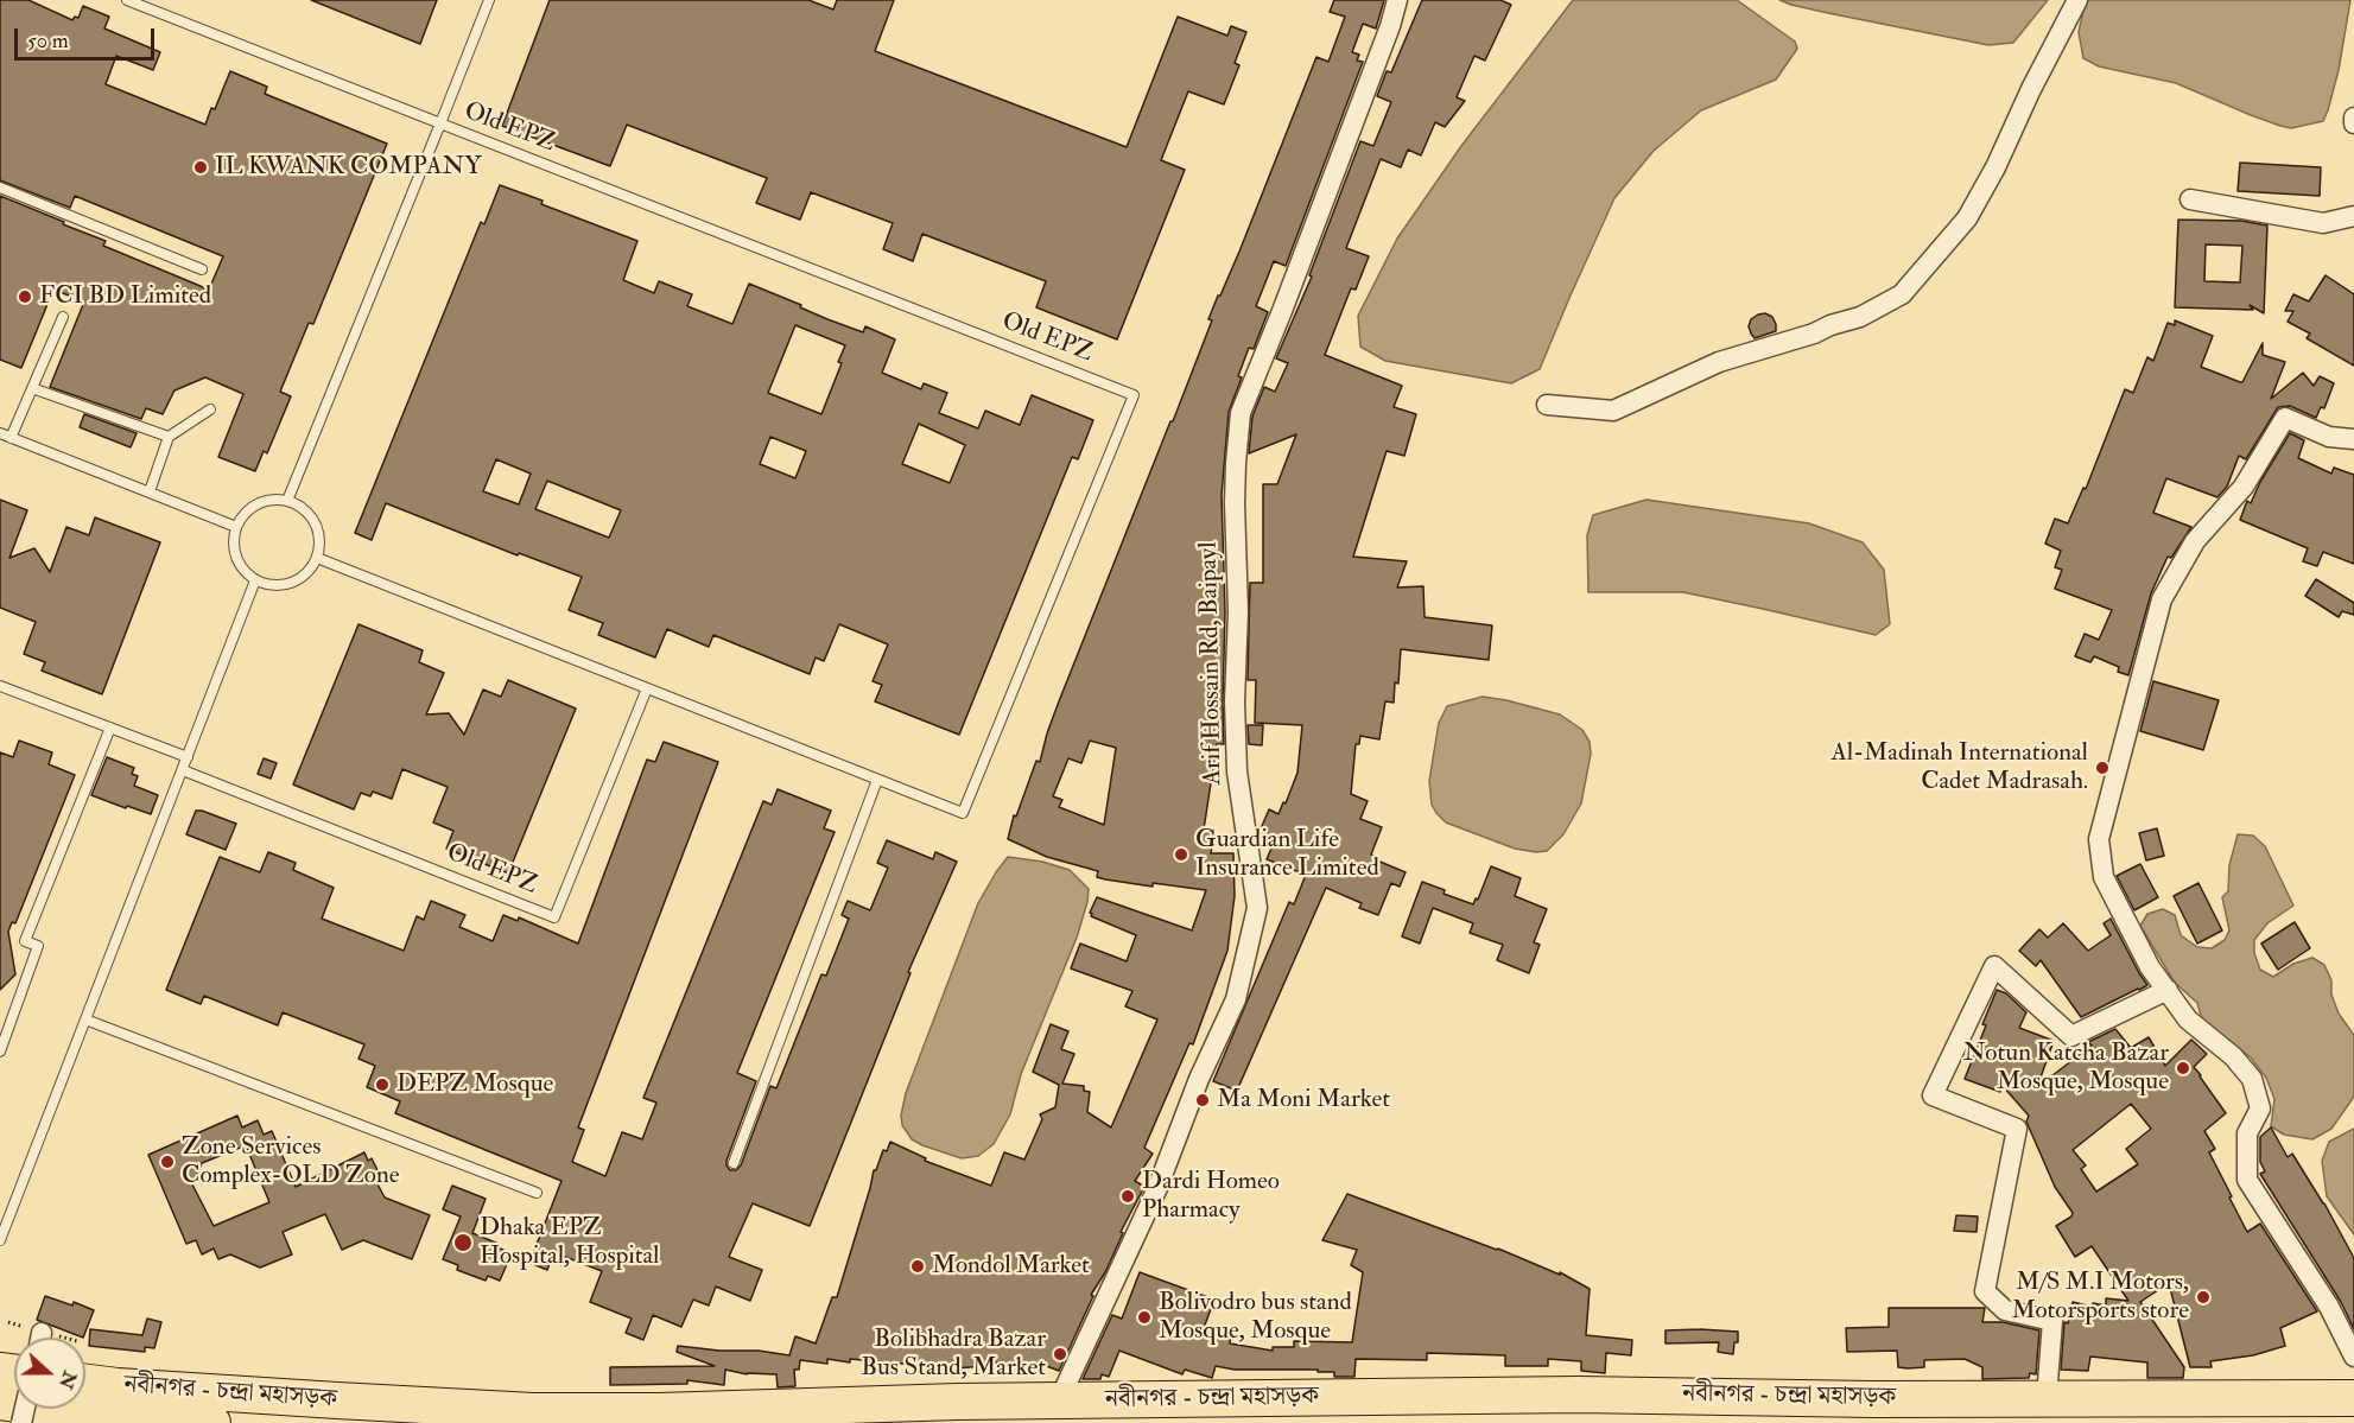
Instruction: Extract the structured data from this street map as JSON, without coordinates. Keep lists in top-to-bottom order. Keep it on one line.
{"streets":{"highway":["নবীনগর - চন্দ্রা মহাসড়ক"],"street":["Arif Hossain Rd, Baipayl"],"lane":["Old EPZ"]},"crossings":[["Arif Hossain Rd, Baipayl","নবীনগর - চন্দ্রা মহাসড়ক"]],"places":["IL KWANK COMPANY","FCI BD Limited","Al-Madinah International Cadet Madrasah.","Guardian Life Insurance Limited","Notun Katcha Bazar Mosque, Mosque","DEPZ Mosque","Ma Moni Market","Zone Services Complex-OLD Zone","Dardi Homeo Pharmacy","Dhaka EPZ Hospital, Hospital","Mondol Market","M/S M.I Motors, Motorsports store","Bolivodro bus stand Mosque, Mosque","Bolibhadra Bazar Bus Stand, Market"],"scale_bar":"50 m","north":"right"}
